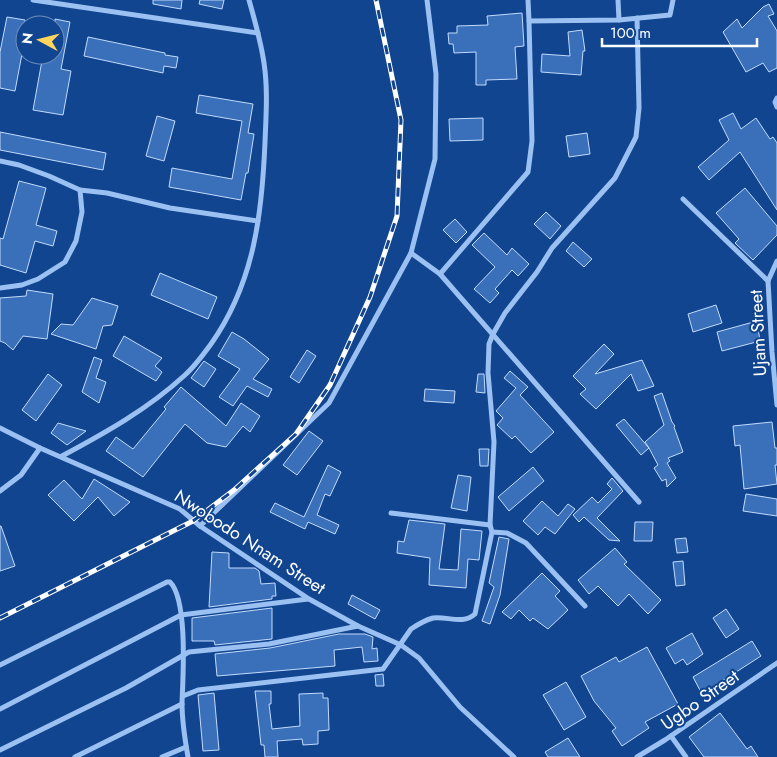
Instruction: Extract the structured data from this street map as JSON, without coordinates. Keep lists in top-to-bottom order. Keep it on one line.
{"streets":{"street":["Ujam Street","Nwobodo Nnam Street","Ugbo Street"]},"scale_bar":"100 m","north":"left"}
